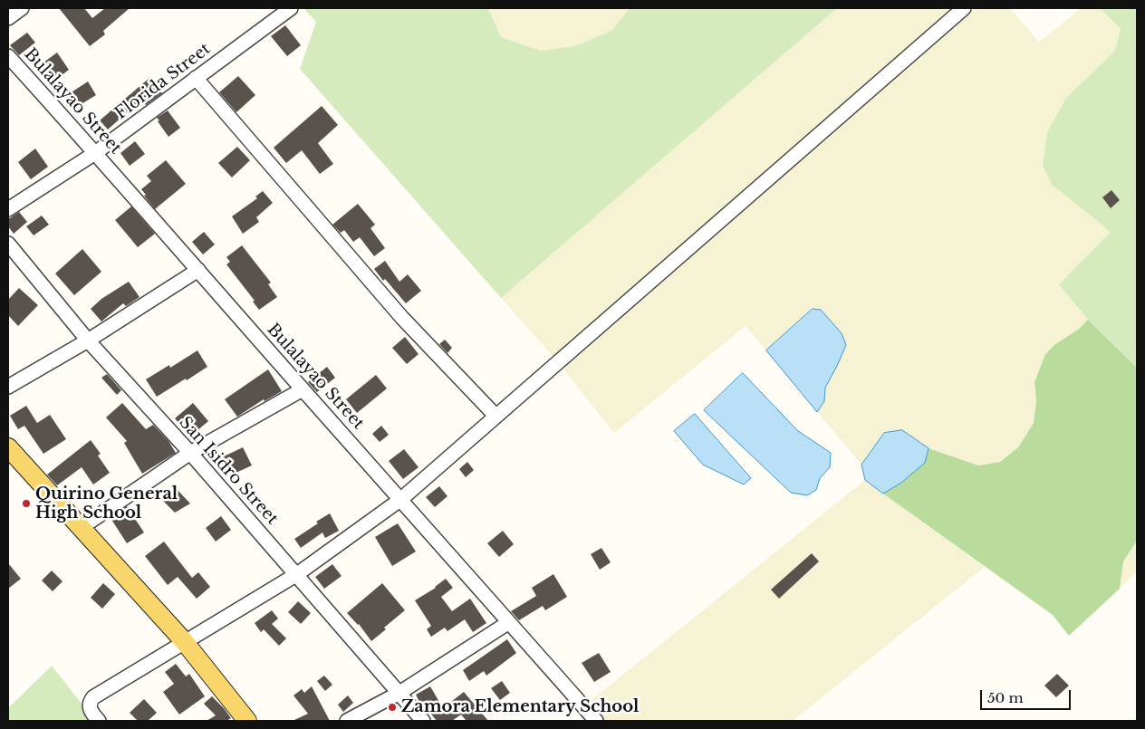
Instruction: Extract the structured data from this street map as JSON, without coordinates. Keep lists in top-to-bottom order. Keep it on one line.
{"streets":{"street":["Florida Street","Bulalayao Street","San Isidro Street"]},"crossings":[["Florida Street","Bulalayao Street"]],"places":["Quirino General High School","Zamora Elementary School"],"scale_bar":"50 m"}
